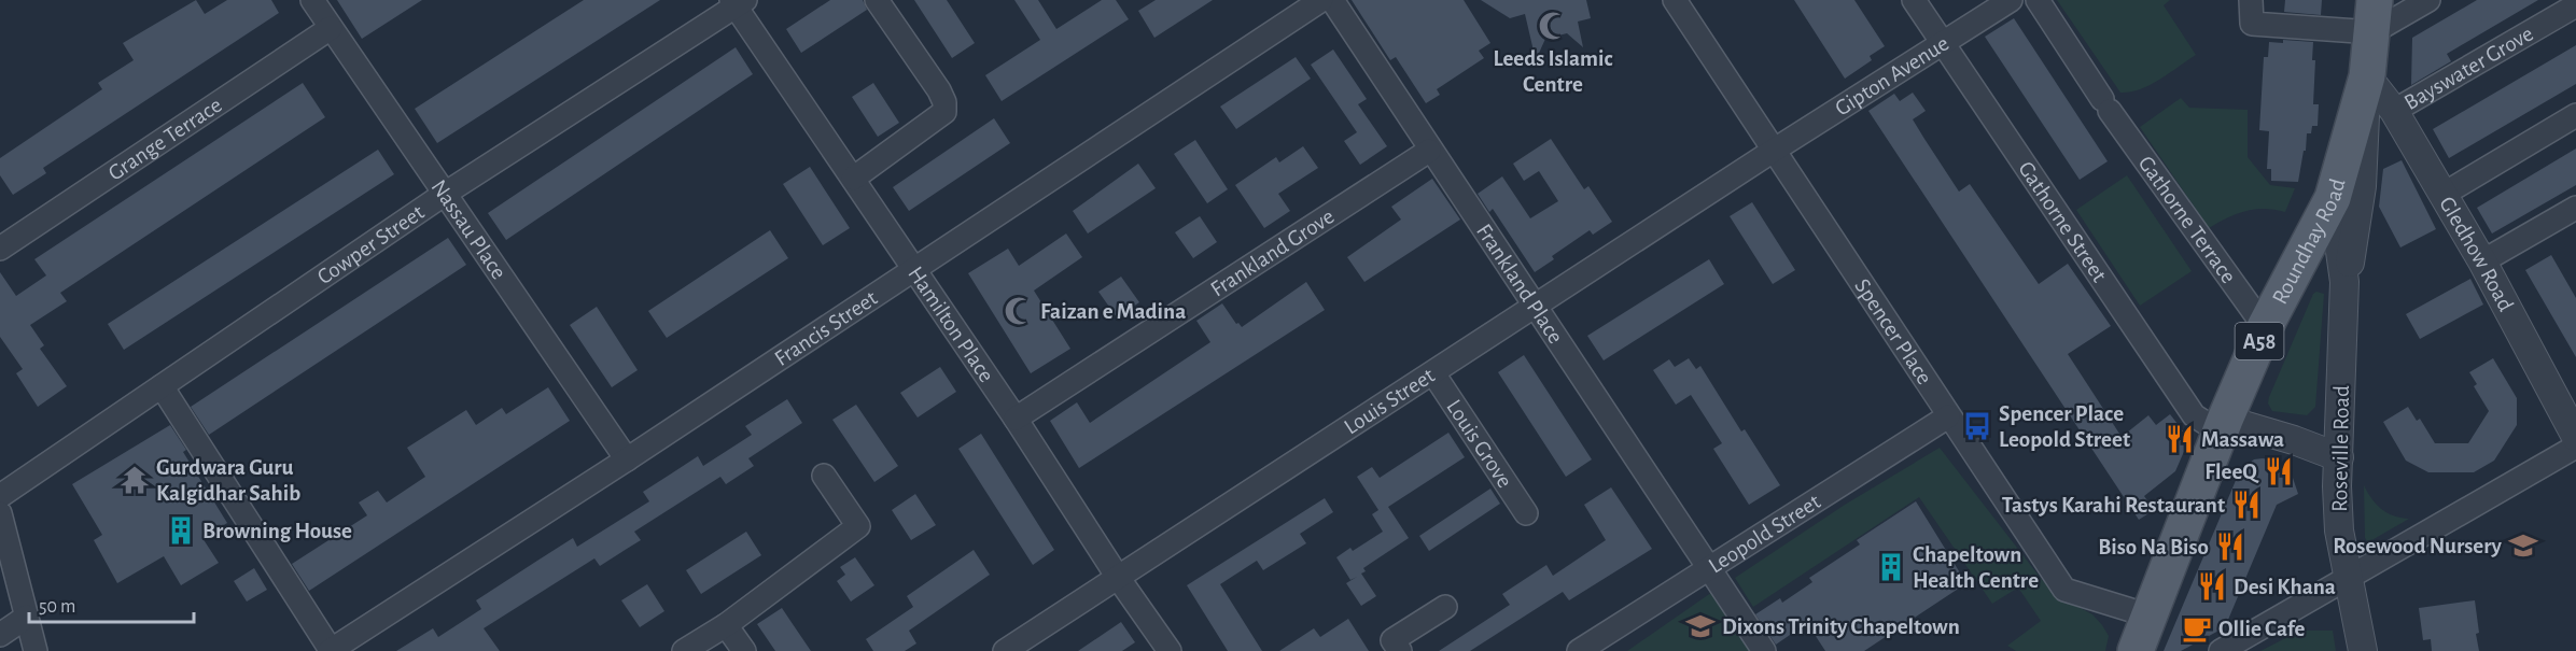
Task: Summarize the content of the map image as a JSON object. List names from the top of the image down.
{
  "streets": {
    "main road": ["Roundhay Road", "A58"],
    "street": [
      "Bayswater Grove",
      "Gipton Avenue",
      "Grange Terrace",
      "Gathorne Terrace",
      "Gathorne Street",
      "Nassau Place",
      "Cowper Street",
      "Frankland Grove",
      "Gledhow Road",
      "Frankland Place",
      "Hamilton Place",
      "Francis Street",
      "Spencer Place",
      "Louis Street",
      "Louis Grove",
      "Roseville Road",
      "Leopold Street"
    ]
  },
  "crossings": [
    ["Bayswater Grove", "Gledhow Road"],
    ["Gipton Avenue", "Gathorne Street"],
    ["Gipton Avenue", "Spencer Place"],
    ["Gipton Avenue", "Louis Street"],
    ["Grange Terrace", "Nassau Place"],
    ["Gathorne Terrace", "Roundhay Road"],
    ["Gathorne Street", "Roundhay Road"],
    ["Nassau Place", "Cowper Street"],
    ["Nassau Place", "Francis Street"],
    ["Roundhay Road", "Gledhow Road"],
    ["Roundhay Road", "Spencer Place"],
    ["Roundhay Road", "Roseville Road"],
    ["Cowper Street", "Hamilton Place"],
    ["Frankland Grove", "Frankland Place"],
    ["Frankland Grove", "Hamilton Place"],
    ["Gledhow Road", "Roseville Road"],
    ["Frankland Place", "Louis Street"],
    ["Frankland Place", "Leopold Street"],
    ["Hamilton Place", "Francis Street"],
    ["Hamilton Place", "Louis Street"],
    ["Spencer Place", "Louis Street"],
    ["Spencer Place", "Leopold Street"],
    ["Louis Street", "Louis Grove"]
  ],
  "places": {
    "mosque": ["Leeds Islamic Centre", "Faizan e Madina"],
    "bus stop": ["Spencer Place Leopold Street"],
    "restaurant": [
      "Massawa",
      "FleeQ",
      "Tastys Karahi Restaurant",
      "Biso Na Biso",
      "Desi Khana"
    ],
    "temple": ["Gurdwara Guru Kalgidhar Sahib"],
    "building": ["Browning House", "Chapeltown Health Centre"],
    "school or university": ["Rosewood Nursery", "Dixons Trinity Chapeltown"],
    "cafe": ["Ollie Cafe"]
  },
  "scale_bar": "50 m"
}
